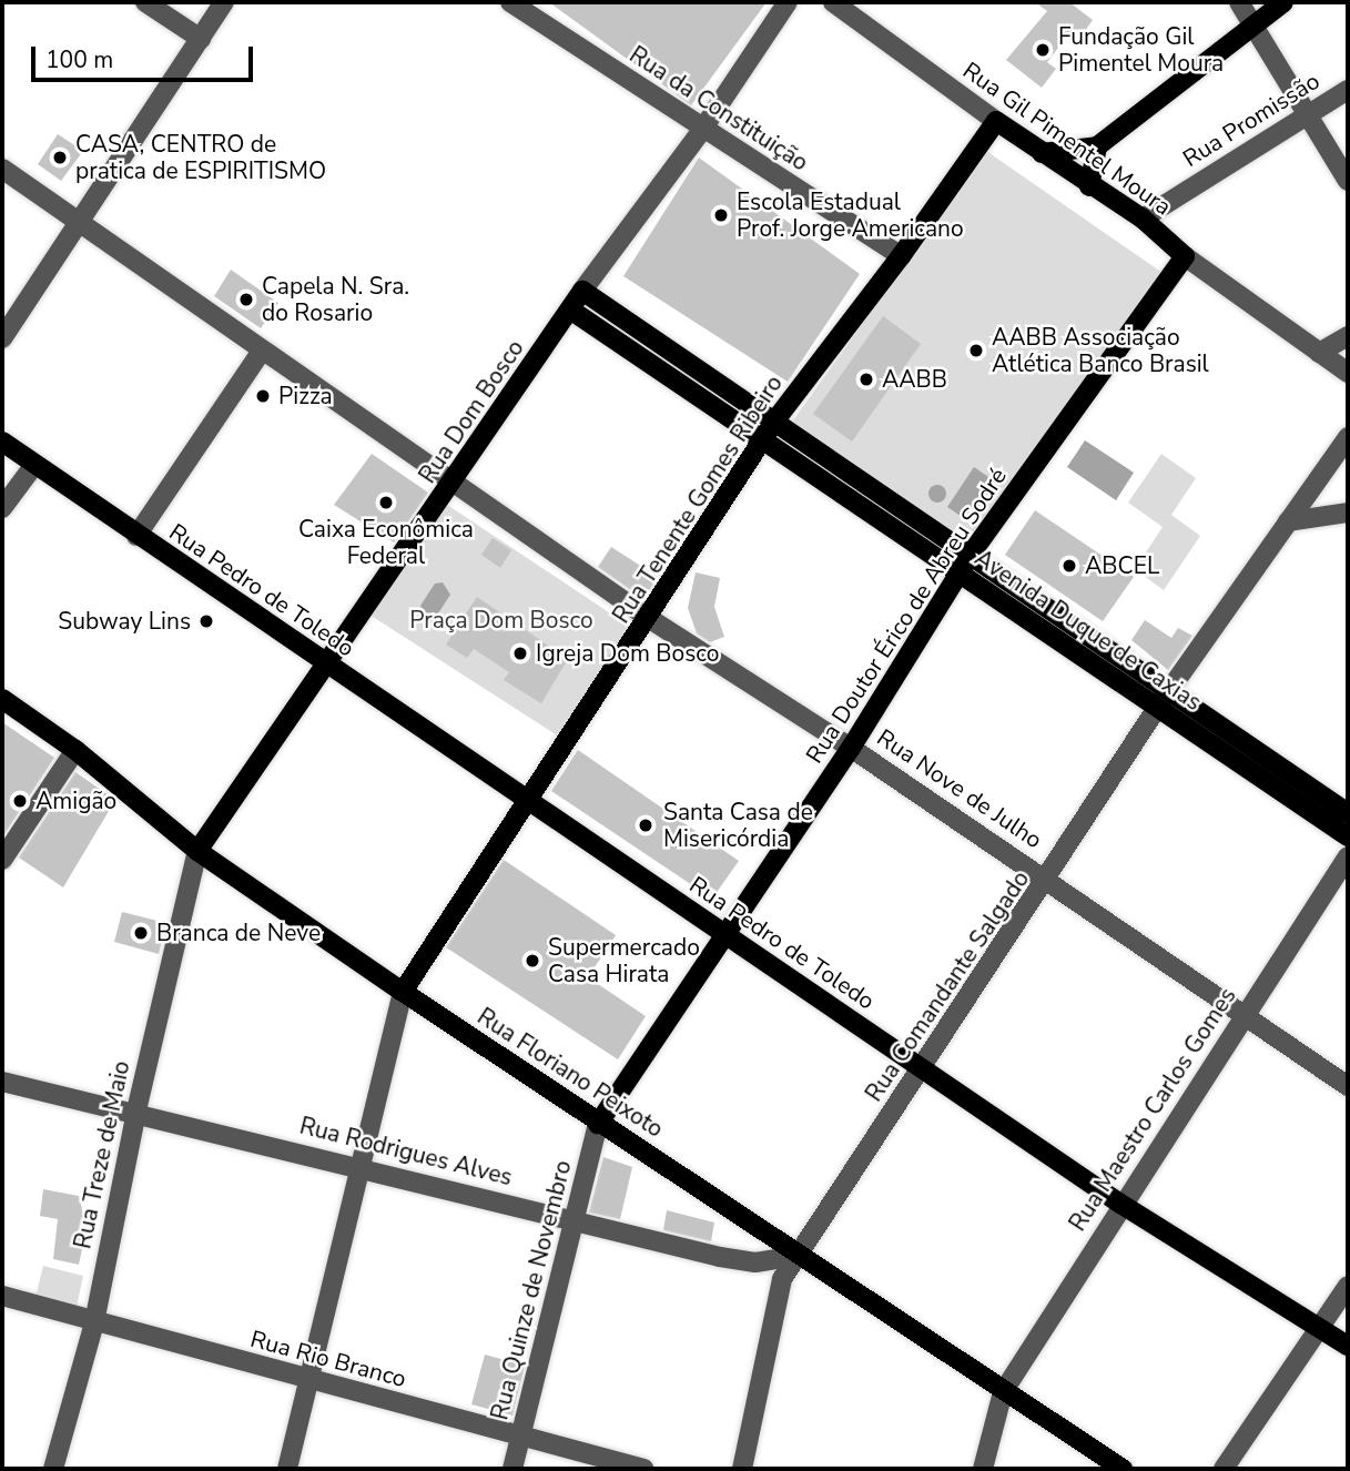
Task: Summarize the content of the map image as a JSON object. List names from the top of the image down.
{
  "streets": {
    "main road": [
      "Rua Gil Pimentel Moura",
      "Rua Dom Bosco",
      "Rua Tenente Gomes Ribeiro",
      "Rua Pedro de Toledo",
      "Rua Doutor Érico de Abreu Sodré",
      "Avenida Duque de Caxias",
      "Rua Floriano Peixoto"
    ],
    "street": [
      "Rua da Constituição",
      "Rua Promissão",
      "Rua Nove de Julho",
      "Rua Comandante Salgado",
      "Rua Maestro Carlos Gomes",
      "Rua Rodrigues Alves",
      "Rua Treze de Maio",
      "Rua Quinze de Novembro",
      "Rua Rio Branco"
    ]
  },
  "crossings": [
    ["Rua da Constituição", "Rua Dom Bosco"],
    ["Rua da Constituição", "Rua Tenente Gomes Ribeiro"],
    ["Rua Promissão", "Rua Gil Pimentel Moura"],
    ["Rua Gil Pimentel Moura", "Rua Tenente Gomes Ribeiro"],
    ["Rua Gil Pimentel Moura", "Rua Doutor Érico de Abreu Sodré"],
    ["Rua Dom Bosco", "Rua Pedro de Toledo"],
    ["Rua Dom Bosco", "Avenida Duque de Caxias"],
    ["Rua Dom Bosco", "Rua Nove de Julho"],
    ["Rua Dom Bosco", "Rua Floriano Peixoto"],
    ["Rua Dom Bosco", "Rua Treze de Maio"],
    ["Rua Tenente Gomes Ribeiro", "Rua Pedro de Toledo"],
    ["Rua Tenente Gomes Ribeiro", "Avenida Duque de Caxias"],
    ["Rua Tenente Gomes Ribeiro", "Rua Nove de Julho"],
    ["Rua Tenente Gomes Ribeiro", "Rua Floriano Peixoto"],
    ["Rua Pedro de Toledo", "Rua Doutor Érico de Abreu Sodré"],
    ["Rua Pedro de Toledo", "Rua Comandante Salgado"],
    ["Rua Pedro de Toledo", "Rua Maestro Carlos Gomes"],
    ["Rua Doutor Érico de Abreu Sodré", "Avenida Duque de Caxias"],
    ["Rua Doutor Érico de Abreu Sodré", "Rua Nove de Julho"],
    ["Rua Doutor Érico de Abreu Sodré", "Rua Floriano Peixoto"],
    ["Rua Doutor Érico de Abreu Sodré", "Rua Quinze de Novembro"],
    ["Avenida Duque de Caxias", "Rua Comandante Salgado"],
    ["Rua Nove de Julho", "Rua Comandante Salgado"],
    ["Rua Nove de Julho", "Rua Maestro Carlos Gomes"],
    ["Rua Comandante Salgado", "Rua Floriano Peixoto"],
    ["Rua Comandante Salgado", "Rua Rodrigues Alves"],
    ["Rua Floriano Peixoto", "Rua Maestro Carlos Gomes"],
    ["Rua Floriano Peixoto", "Rua Rodrigues Alves"],
    ["Rua Floriano Peixoto", "Rua Treze de Maio"],
    ["Rua Floriano Peixoto", "Rua Quinze de Novembro"],
    ["Rua Rodrigues Alves", "Rua Treze de Maio"],
    ["Rua Rodrigues Alves", "Rua Quinze de Novembro"],
    ["Rua Treze de Maio", "Rua Rio Branco"],
    ["Rua Quinze de Novembro", "Rua Rio Branco"]
  ],
  "parks": ["Praça Dom Bosco"],
  "places": [
    "Fundação Gil Pimentel Moura",
    "CASA, CENTRO de pratica de ESPIRITISMO",
    "Escola Estadual Prof. Jorge Americano",
    "Capela N. Sra. do Rosario",
    "AABB Associação Atlética Banco Brasil",
    "AABB",
    "Pizza",
    "Caixa Econômica Federal",
    "ABCEL",
    "Subway Lins",
    "Igreja Dom Bosco",
    "Amigão",
    "Santa Casa de Misericórdia",
    "Branca de Neve",
    "Supermercado Casa Hirata"
  ],
  "scale_bar": "100 m"
}
